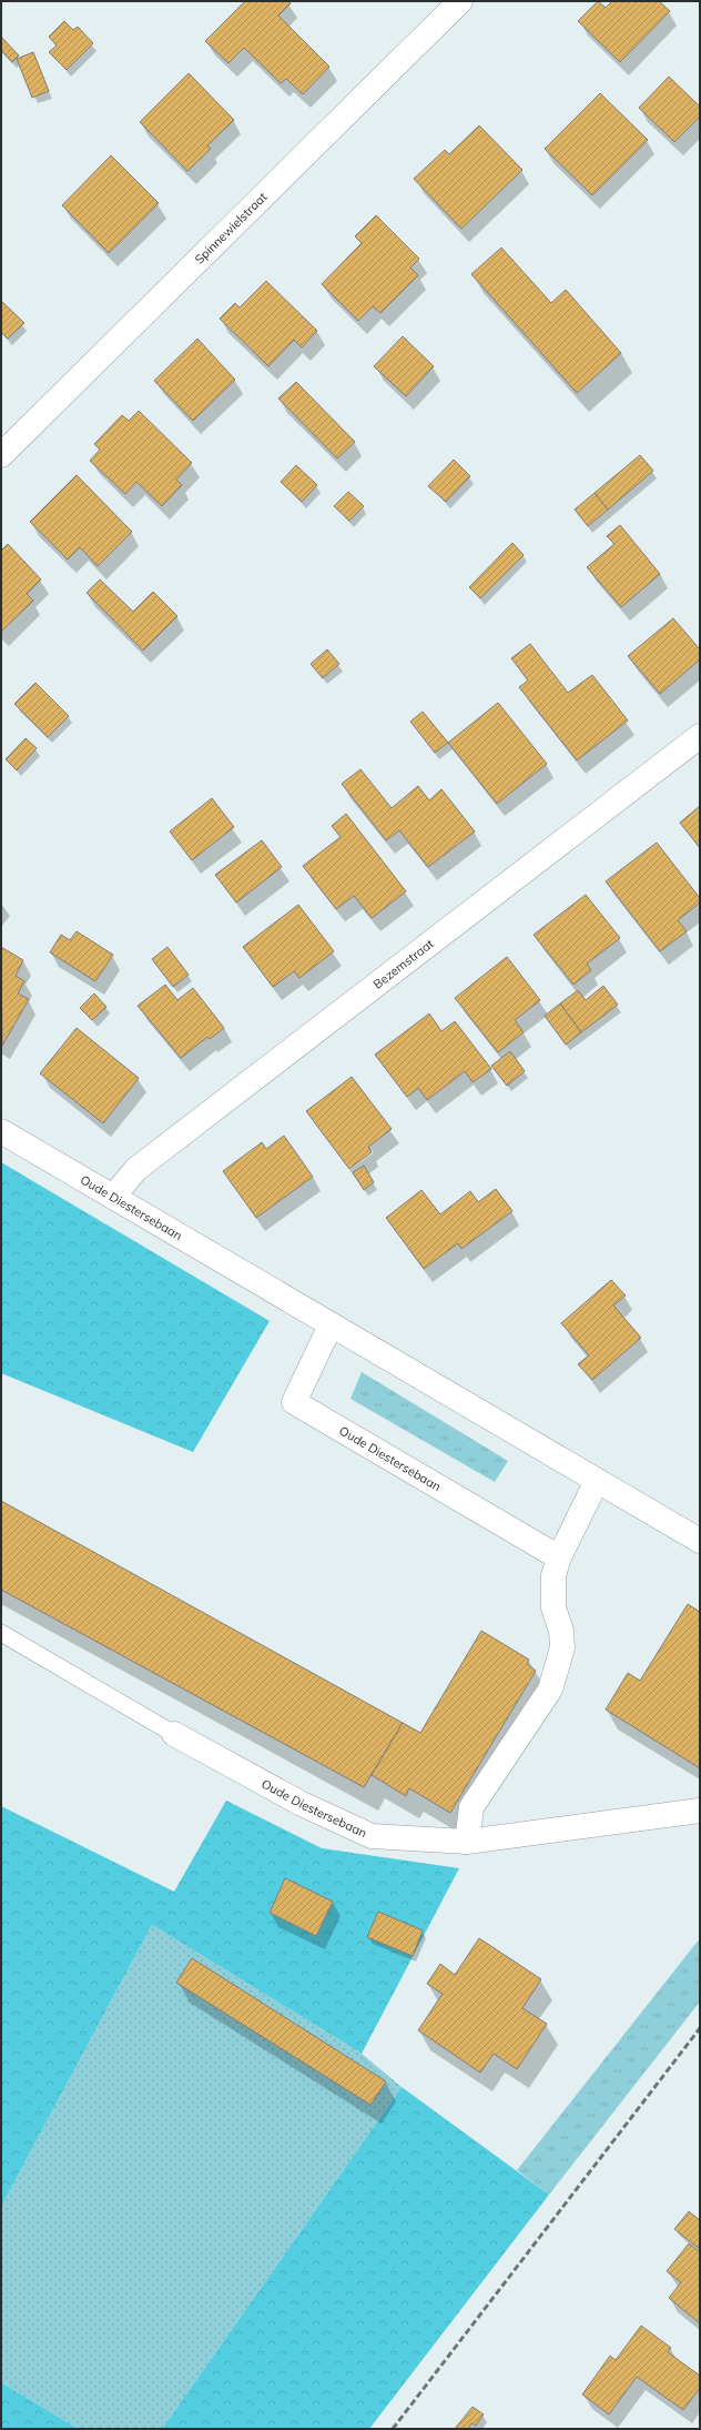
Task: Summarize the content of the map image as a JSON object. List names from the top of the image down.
{
  "streets": {
    "street": ["Spinnewielstraat", "Bezemstraat", "Oude Diestersebaan"]
  },
  "crossings": [
    ["Bezemstraat", "Oude Diestersebaan"]
  ]
}
